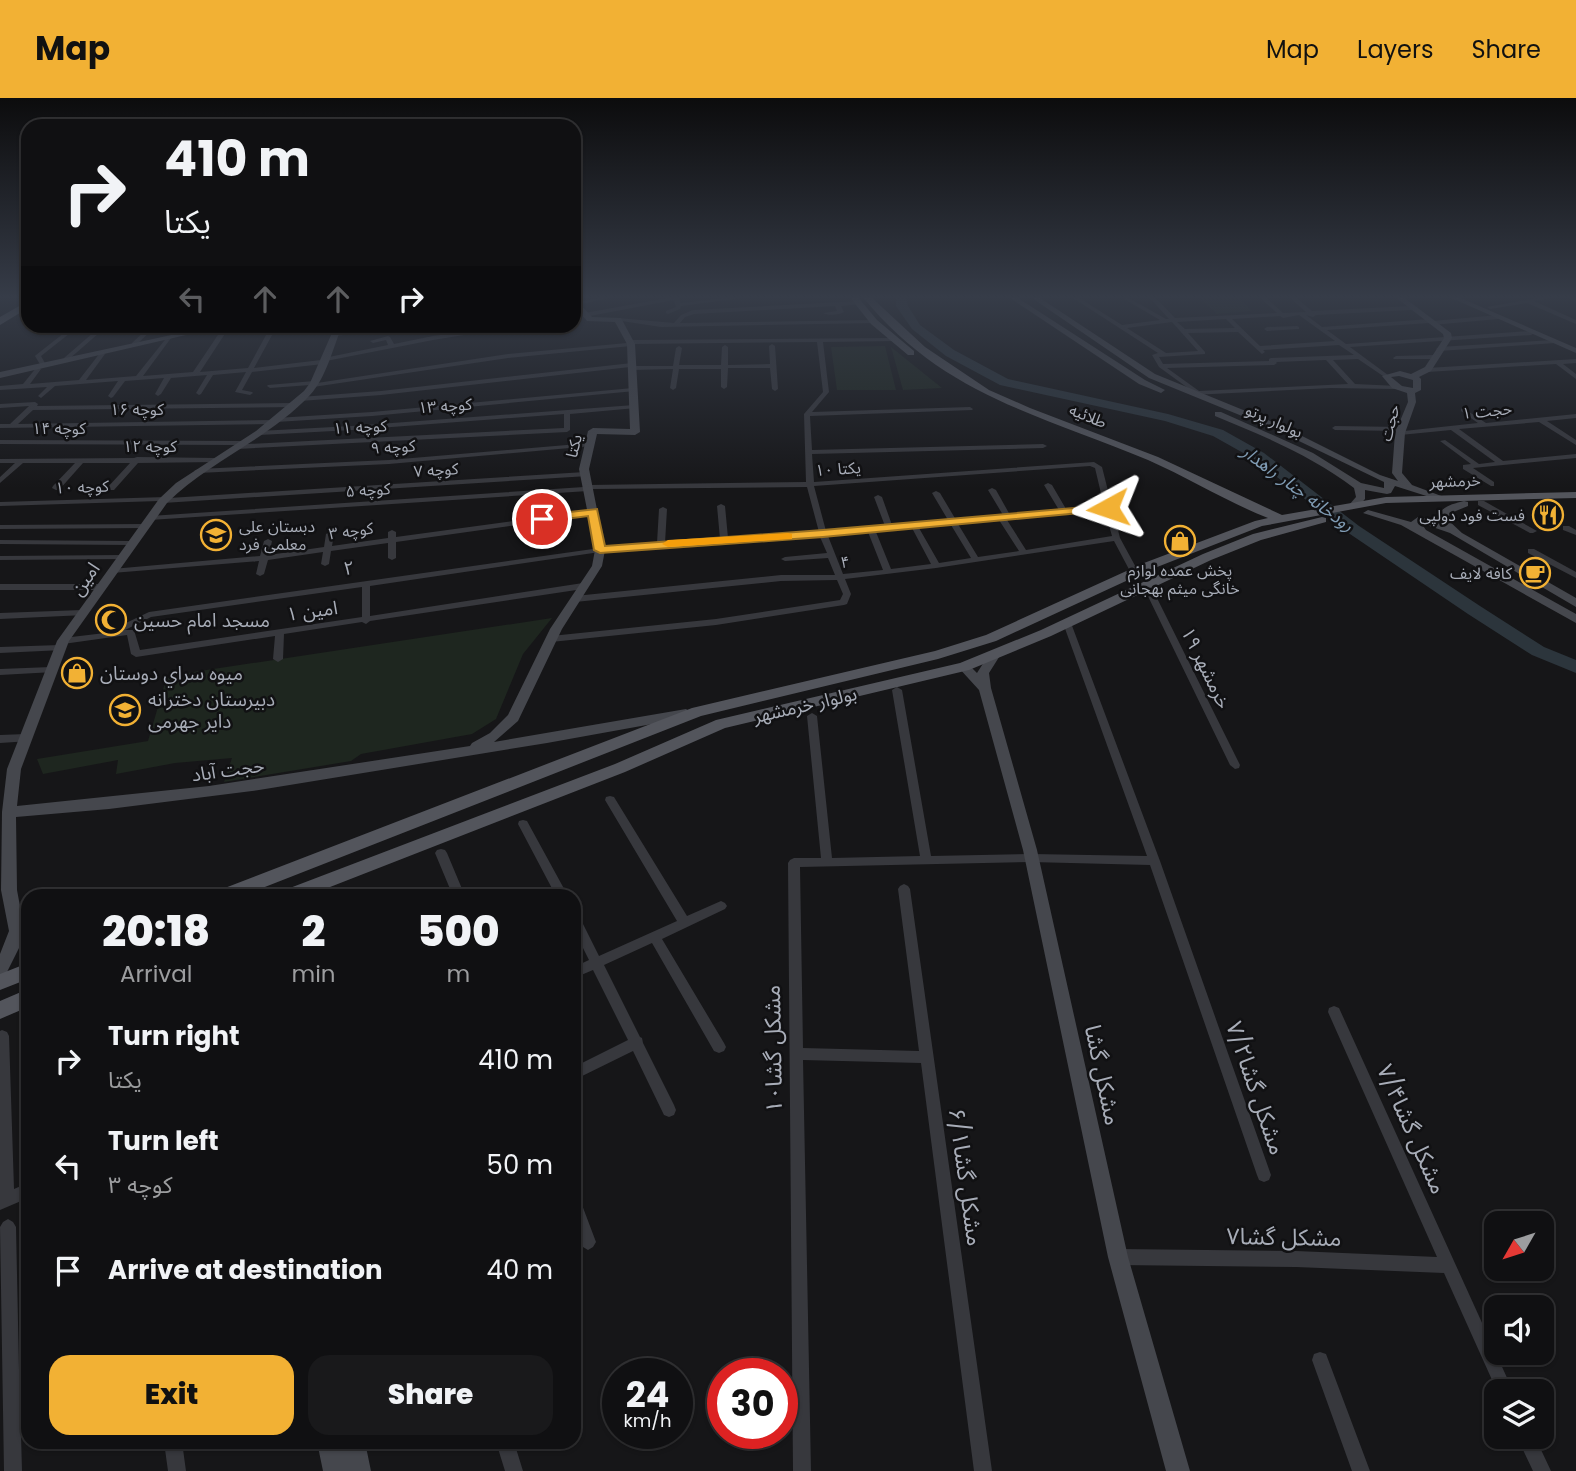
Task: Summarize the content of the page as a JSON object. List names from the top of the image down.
{
  "streets": {
    "main road": ["طلائیه", "خرمشهر", "بولوار خرمشهر"],
    "street": [
      "کوچه ۱۳",
      "کوچه ۱۶",
      "حجت ۱",
      "بولوار پرتو",
      "حجت",
      "کوچه ۱۱",
      "کوچه ۱۴",
      "کوچه ۱۲",
      "یکتا",
      "کوچه ۹",
      "۱۰ یکتا",
      "کوچه ۷",
      "کوچه ۱۰",
      "کوچه ۵",
      "کوچه ۳",
      "۴",
      "۲",
      "امین",
      "امین ۱",
      "۱۹ خرمشهر",
      "حجت آباد",
      "مشکل گشا۱۰",
      "مشکل گشا",
      "مشکل گشا۷/۲",
      "مشکل گشا۷/۴",
      "مشکل گشا۶/۱",
      "مشکل گشا۷"
    ]
  },
  "crossings": [
    ["کوچه ۱۳", "کوچه ۱۱"],
    ["کوچه ۱۳", "یکتا"],
    ["کوچه ۱۳", "امین"],
    ["کوچه ۱۶", "یکتا"],
    ["کوچه ۱۶", "امین"],
    ["حجت ۱", "حجت"],
    ["بولوار پرتو", "خرمشهر"],
    ["کوچه ۱۱", "کوچه ۱۴"],
    ["کوچه ۱۱", "امین"],
    ["کوچه ۱۴", "امین"],
    ["کوچه ۱۲", "امین"],
    ["یکتا", "کوچه ۹"],
    ["یکتا", "۱۰ یکتا"],
    ["یکتا", "کوچه ۷"],
    ["یکتا", "کوچه ۵"],
    ["یکتا", "کوچه ۳"],
    ["یکتا", "۲"],
    ["کوچه ۹", "امین"],
    ["۱۰ یکتا", "کوچه ۵"],
    ["۱۰ یکتا", "۲"],
    ["کوچه ۷", "کوچه ۱۰"],
    ["کوچه ۷", "امین"],
    ["خرمشهر", "بولوار خرمشهر"],
    ["کوچه ۱۰", "امین"],
    ["کوچه ۵", "امین"],
    ["کوچه ۳", "امین"],
    ["۲", "امین ۱"],
    ["امین", "امین ۱"],
    ["امین", "حجت آباد"],
    ["۱۹ خرمشهر", "بولوار خرمشهر"],
    ["بولوار خرمشهر", "مشکل گشا۷/۲"],
    ["مشکل گشا۱۰", "مشکل گشا"],
    ["مشکل گشا۱۰", "مشکل گشا۷/۲"],
    ["مشکل گشا", "مشکل گشا۷"],
    ["مشکل گشا۷/۴", "مشکل گشا۷"]
  ],
  "water": ["رودخانه چنار راهدار"],
  "places": {
    "restaurant": ["فست فود دولپی"],
    "school or university": ["دبستان علی معلمی فرد", "دبیرستان دخترانه دایر جهرمی"],
    "shop": ["پخش عمده لوازم خانگی میثم بهجانی", "ميوه سراي دوستان"],
    "cafe": ["کافه لایف"],
    "mosque": ["مسجد امام حسین"]
  },
  "north": "bottom left",
  "page": {
    "header": "Map",
    "nav": ["Map", "Layers", "Share"],
    "turn": ["410 m", "یکتا"],
    "eta": [
      "20:18",
      "Arrival",
      "2",
      "min",
      "500",
      "m"
    ],
    "list": [
      {
        "name": "Turn right",
        "note": "یکتا",
        "value": "410 m"
      },
      {
        "name": "Turn left",
        "note": "کوچه ۳",
        "value": "50 m"
      },
      {
        "name": "Arrive at destination",
        "value": "40 m"
      }
    ],
    "buttons": ["Exit", "Share"],
    "speed": "24 km/h",
    "limit": "30"
  }
}
